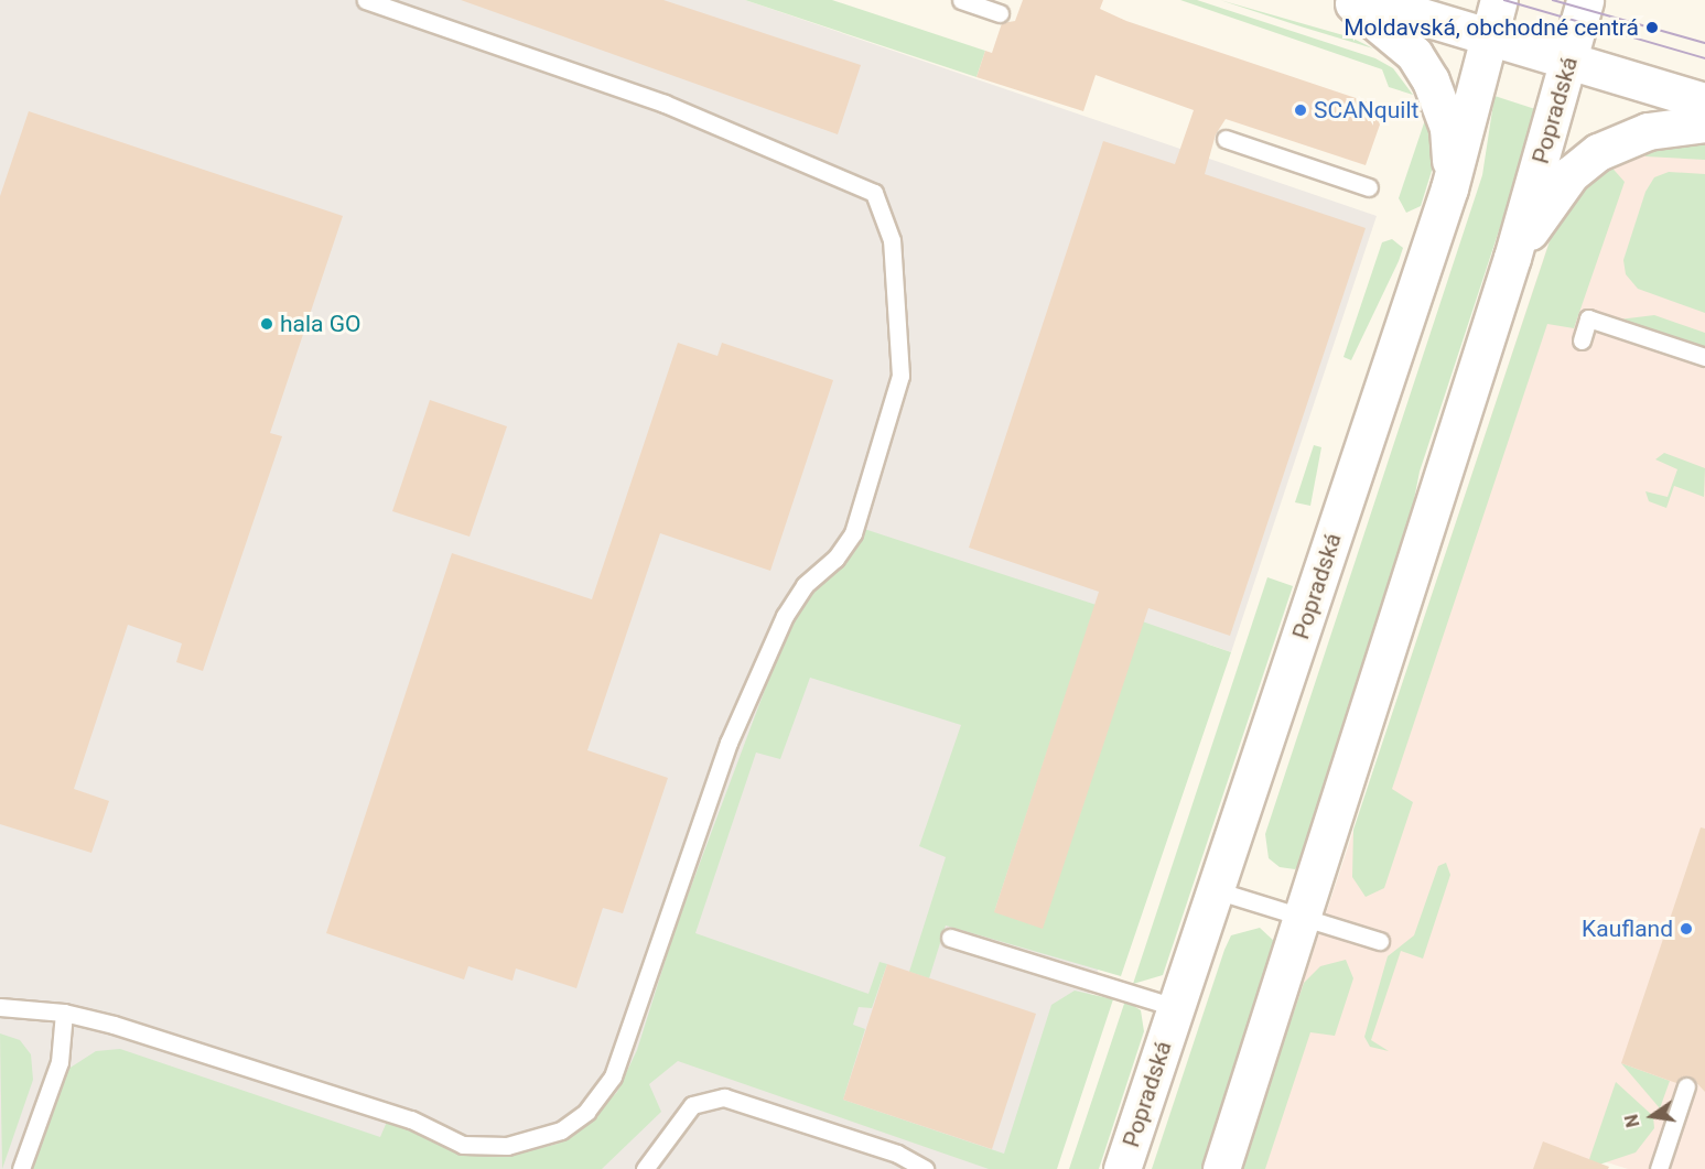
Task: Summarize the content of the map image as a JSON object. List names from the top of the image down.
{
  "streets": {
    "street": ["Popradská"]
  },
  "places": [
    "Moldavská, obchodné centrá",
    "SCANquilt",
    "hala GO",
    "Kaufland"
  ],
  "north": "left"
}
